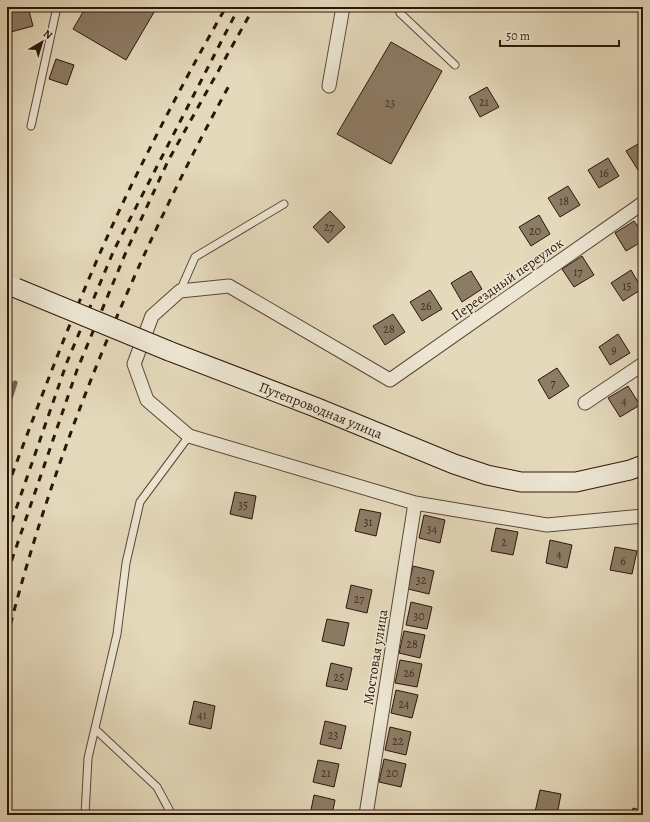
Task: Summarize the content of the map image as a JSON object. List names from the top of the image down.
{
  "streets": {
    "main road": ["Путепроводная улица"],
    "street": ["Переездный переулок", "Мостовая улица"]
  },
  "house_numbers": [
    "21",
    "23",
    "16",
    "18",
    "27",
    "20",
    "17",
    "15",
    "26",
    "28",
    "9",
    "7",
    "4",
    "35",
    "31",
    "34",
    "2",
    "4",
    "6",
    "32",
    "27",
    "30",
    "28",
    "26",
    "25",
    "24",
    "41",
    "23",
    "22",
    "21",
    "20"
  ],
  "scale_bar": "50 m",
  "north": "top right"
}
